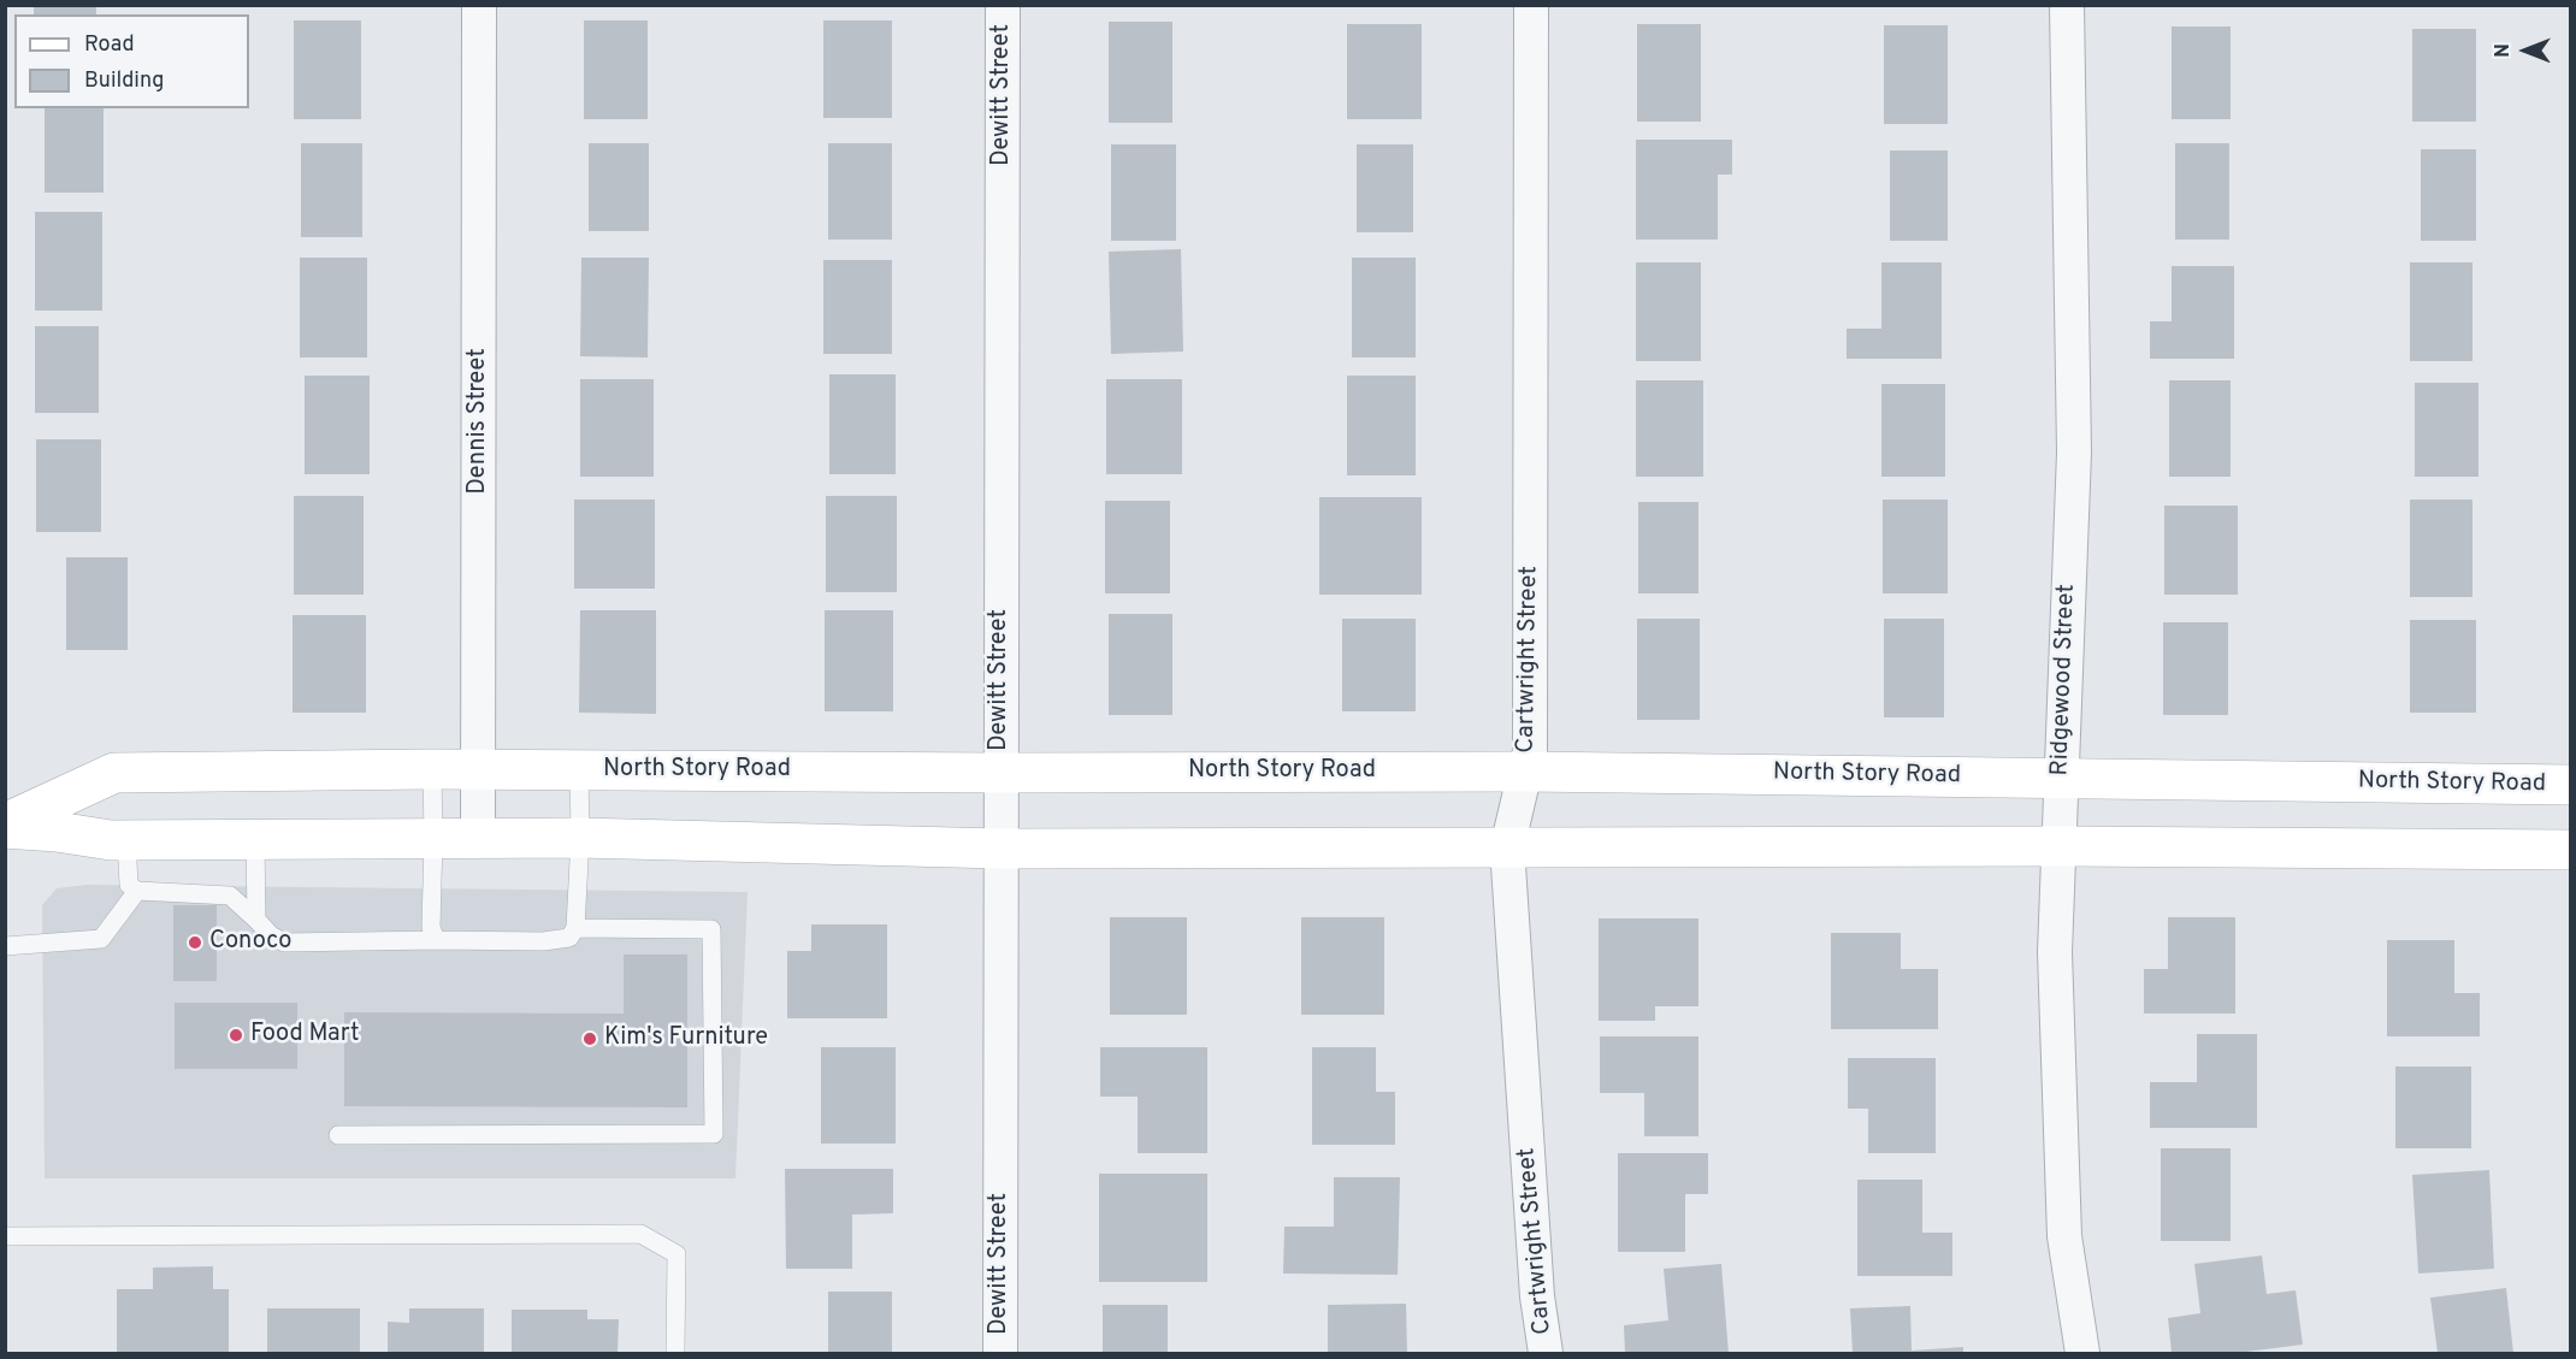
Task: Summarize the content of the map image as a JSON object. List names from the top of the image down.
{
  "streets": {
    "main road": ["North Story Road"],
    "street": [
      "Dewitt Street",
      "Dennis Street",
      "Cartwright Street",
      "Ridgewood Street"
    ]
  },
  "crossings": [
    ["Dewitt Street", "North Story Road"],
    ["Dennis Street", "North Story Road"],
    ["Cartwright Street", "North Story Road"],
    ["Ridgewood Street", "North Story Road"]
  ],
  "places": ["Conoco", "Food Mart", "Kim's Furniture"],
  "legend": ["Road", "Building"],
  "north": "left"
}
